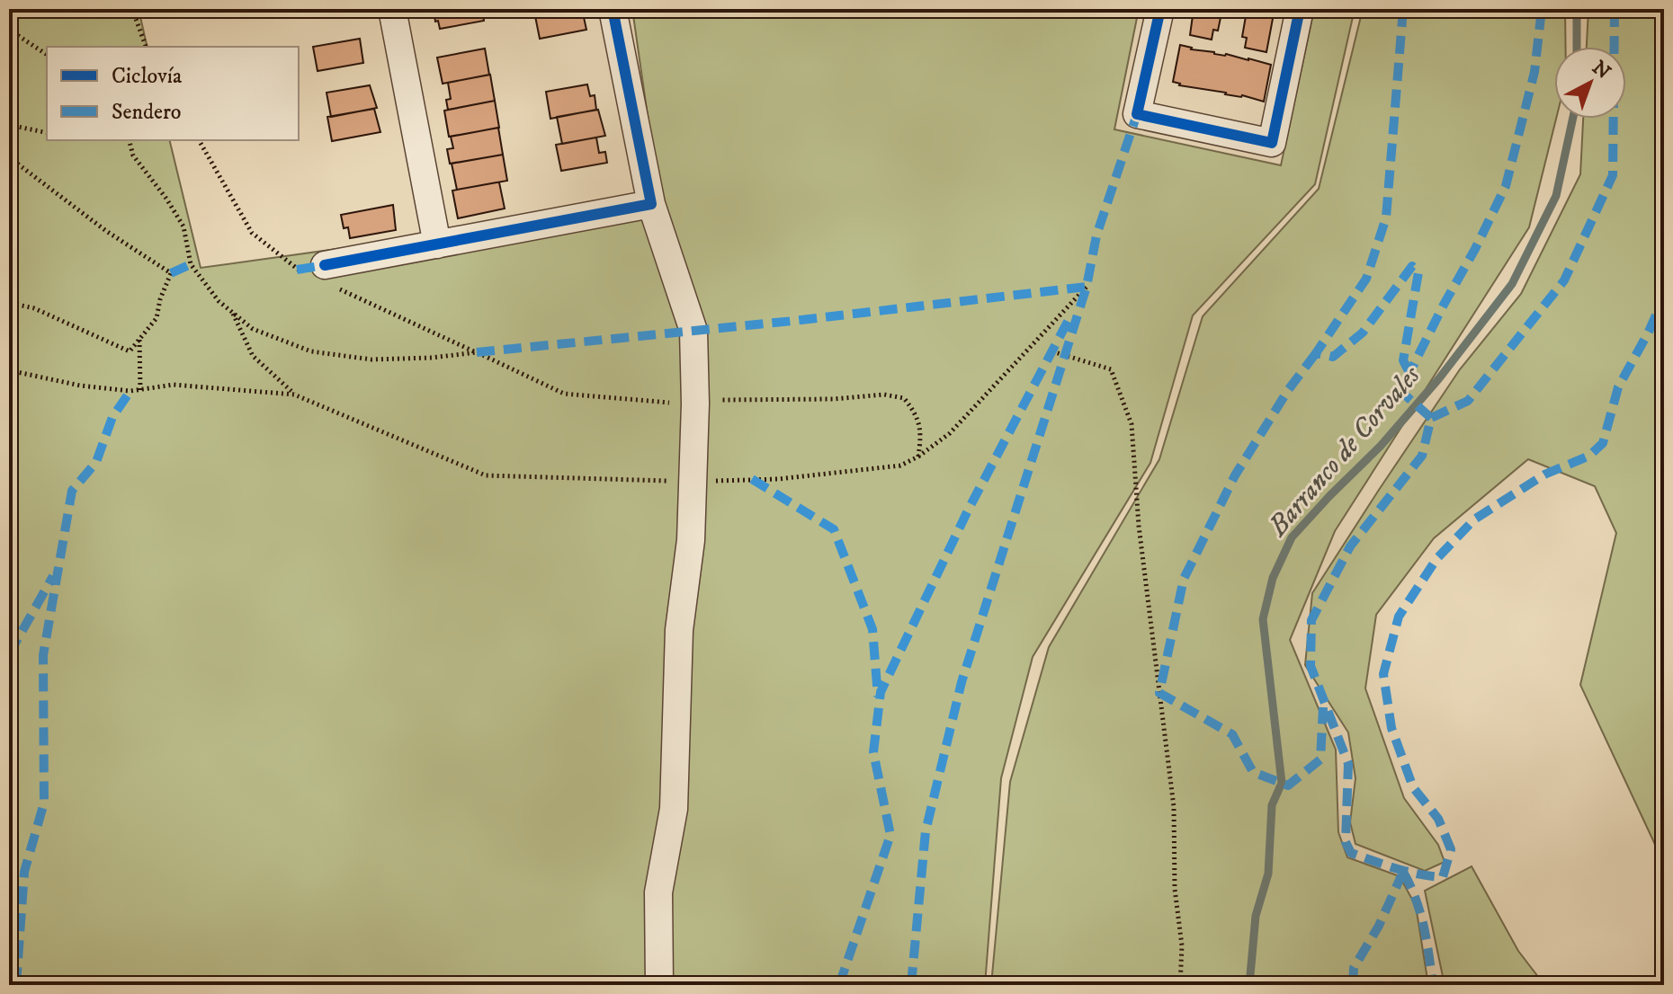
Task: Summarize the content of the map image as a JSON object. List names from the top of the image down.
{
  "water": ["Barranco de Corvales"],
  "legend": ["Ciclovía", "Sendero"],
  "north": "top right"
}
